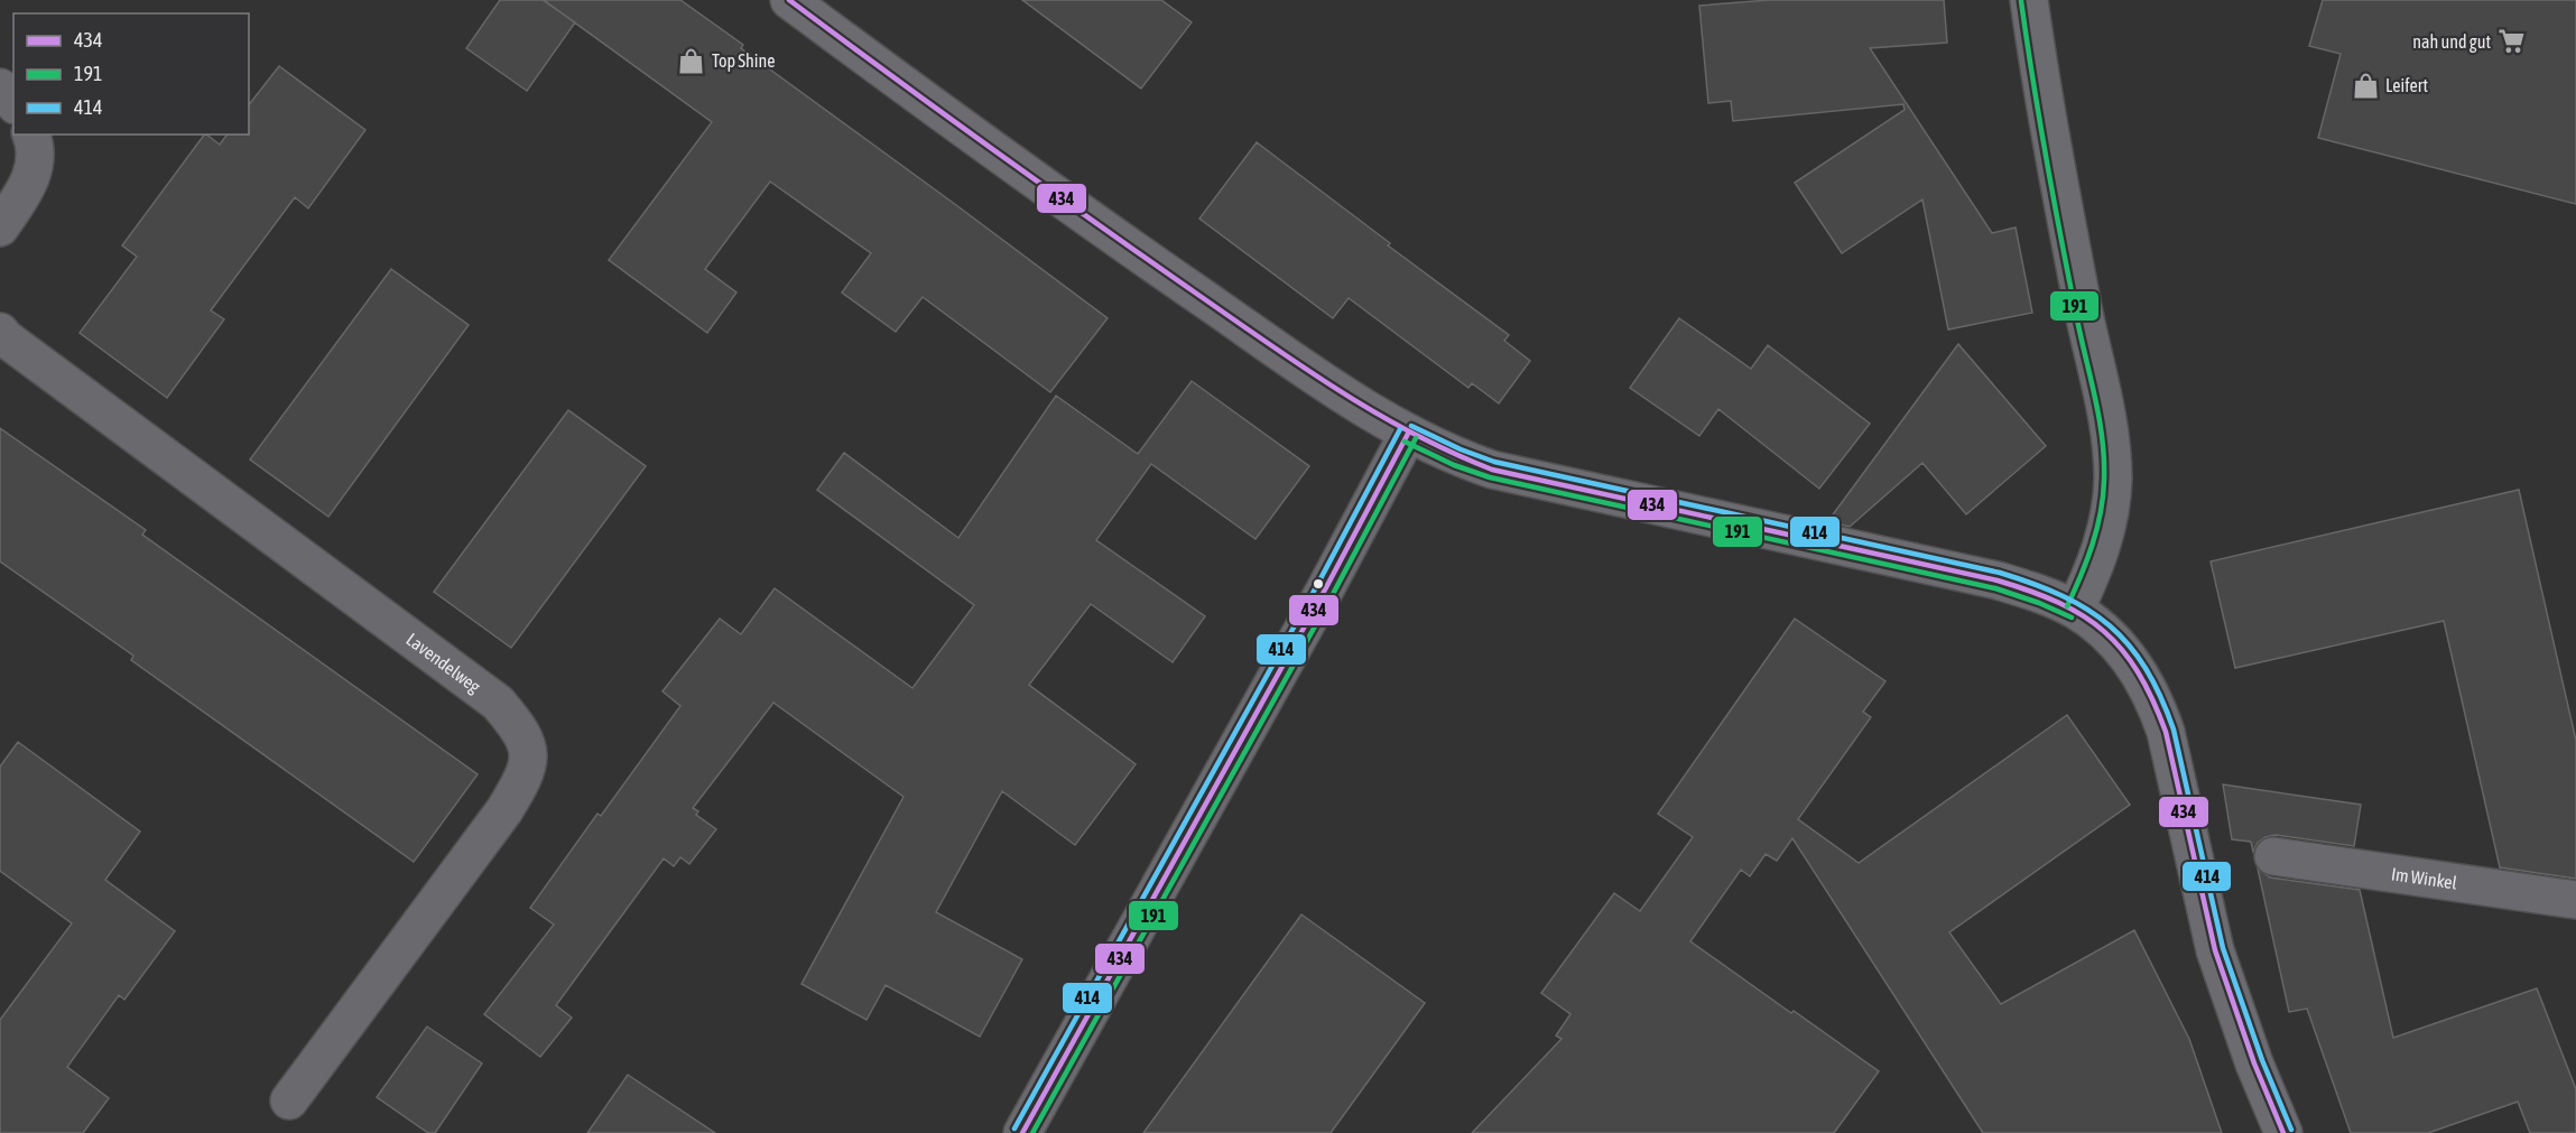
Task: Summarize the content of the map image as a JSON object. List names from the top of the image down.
{
  "streets": {
    "street": ["Lavendelweg", "Im Winkel"]
  },
  "places": {
    "supermarket": ["nah und gut"],
    "shop": ["Top Shine", "Leifert"]
  },
  "lines": ["transit line 434", "transit line 191", "transit line 414"],
  "legend": ["434", "191", "414"]
}
